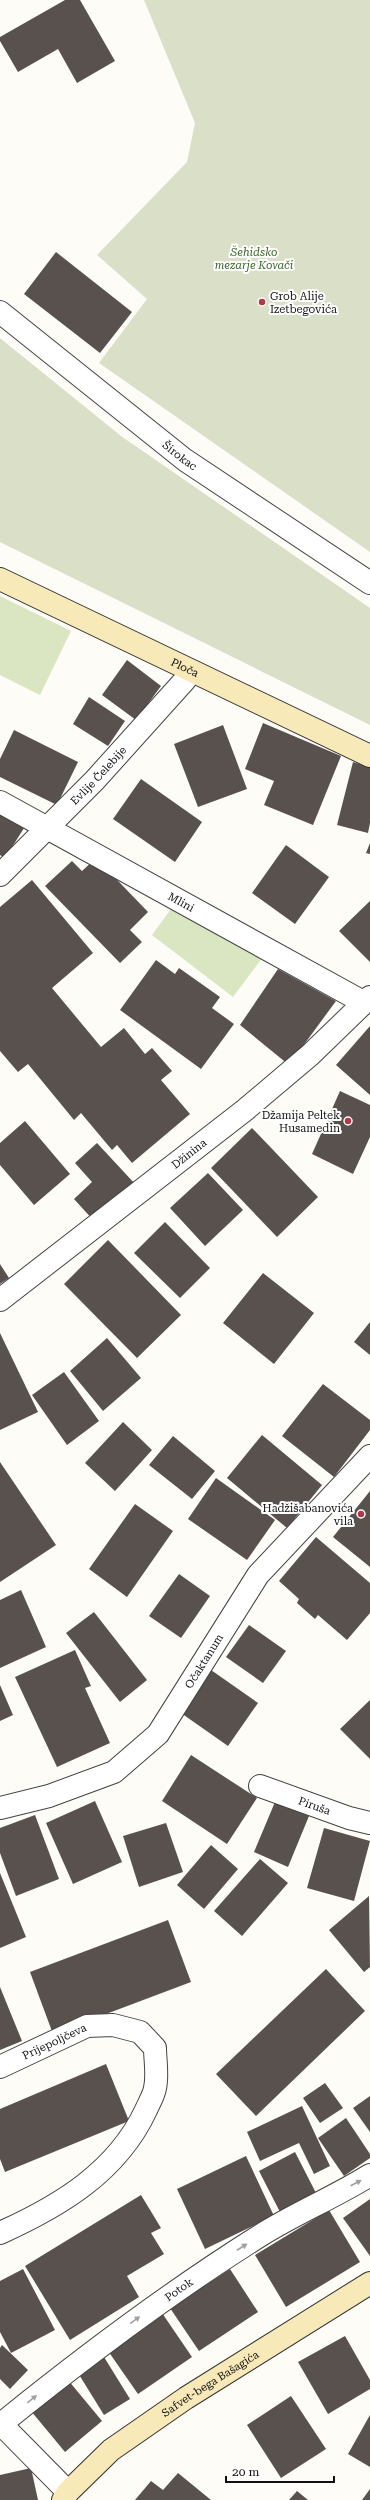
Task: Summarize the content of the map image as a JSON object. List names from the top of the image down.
{
  "streets": {
    "street": [
      "Širokac",
      "Ploča",
      "Evlije Čelebije",
      "Mlini",
      "Džinina",
      "Očaktanum",
      "Piruša",
      "Prijepoljčeva",
      "Potok",
      "Safvet-bega Bašagića"
    ]
  },
  "crossings": [
    ["Ploča", "Evlije Čelebije"],
    ["Evlije Čelebije", "Mlini"],
    ["Mlini", "Džinina"]
  ],
  "one_way": ["Potok"],
  "parks": ["Šehidsko mezarje Kovači"],
  "places": ["Grob Alije Izetbegovića", "Džamija Peltek Husamedin", "Hadžišabanovića vila"],
  "scale_bar": "20 m"
}
